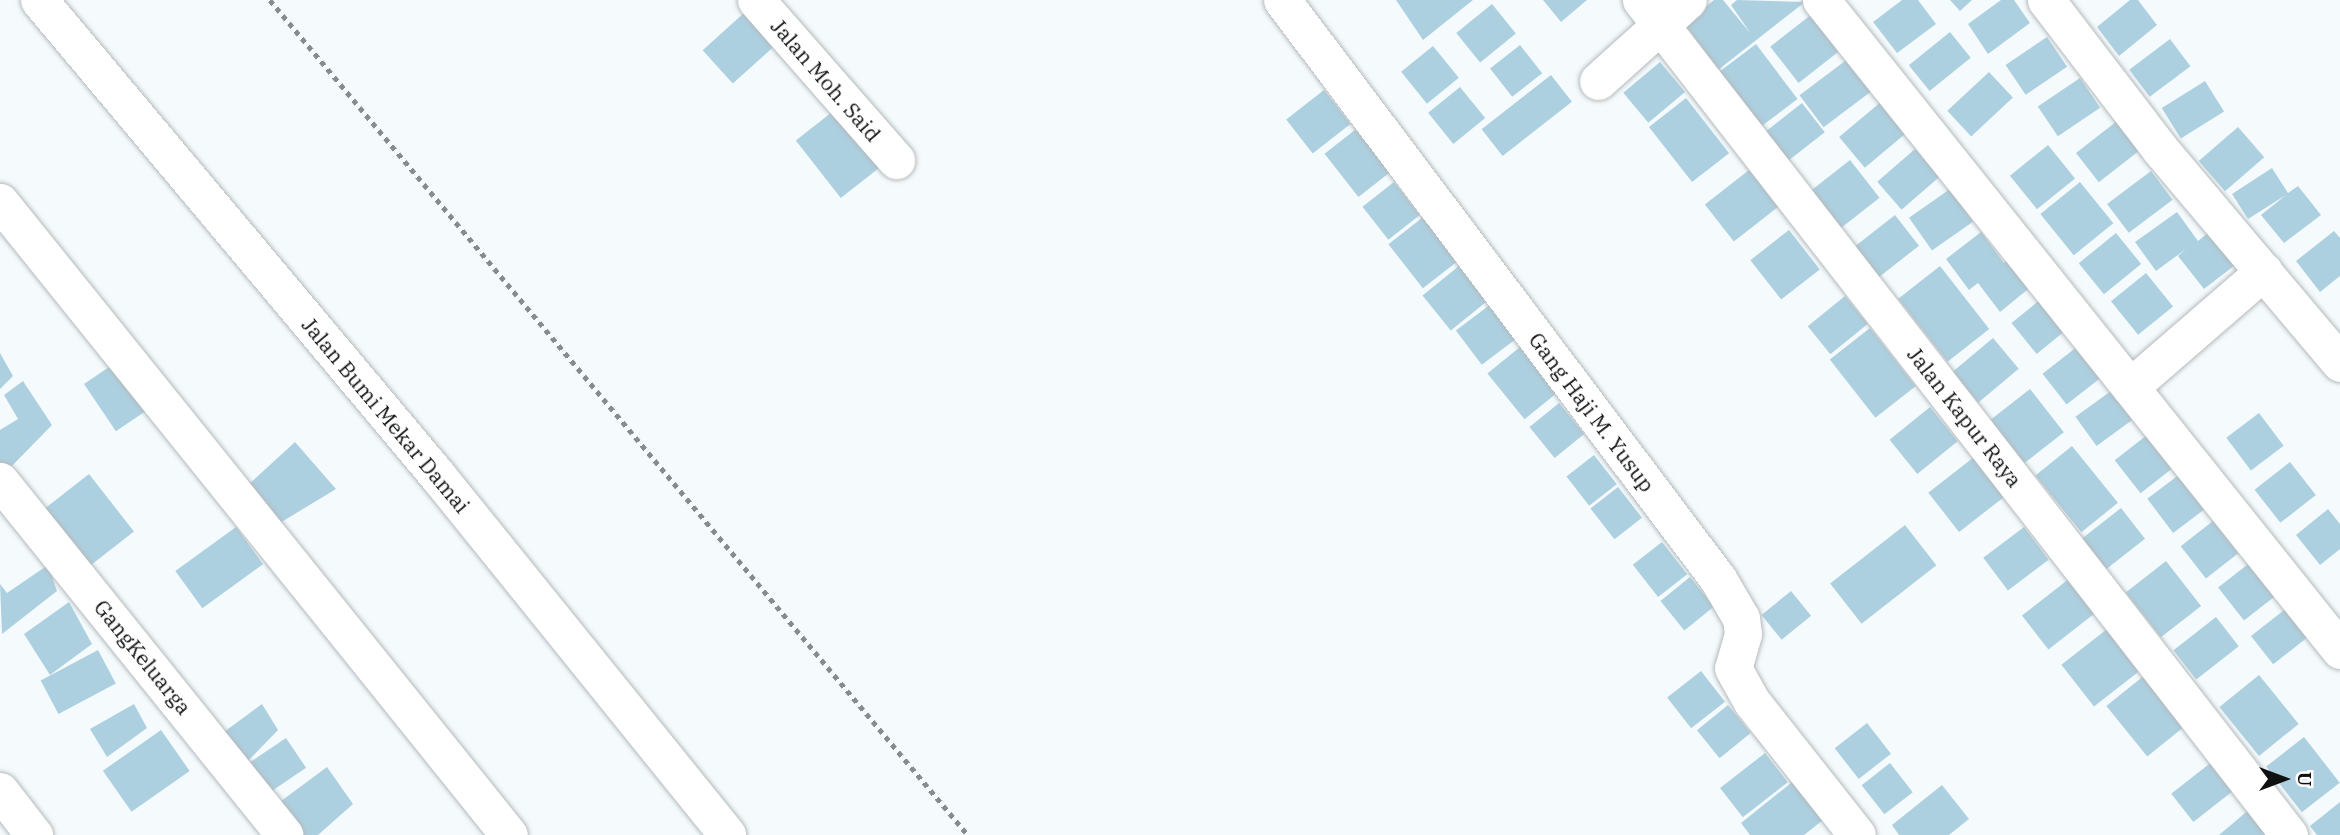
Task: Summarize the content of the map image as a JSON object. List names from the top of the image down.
{
  "streets": {
    "street": [
      "Jalan Moh. Said",
      "Gang Haji M. Yusup",
      "Jalan Bumi Mekar Damai",
      "Jalan Kapur Raya",
      "GangKeluarga"
    ]
  },
  "north": "right"
}
